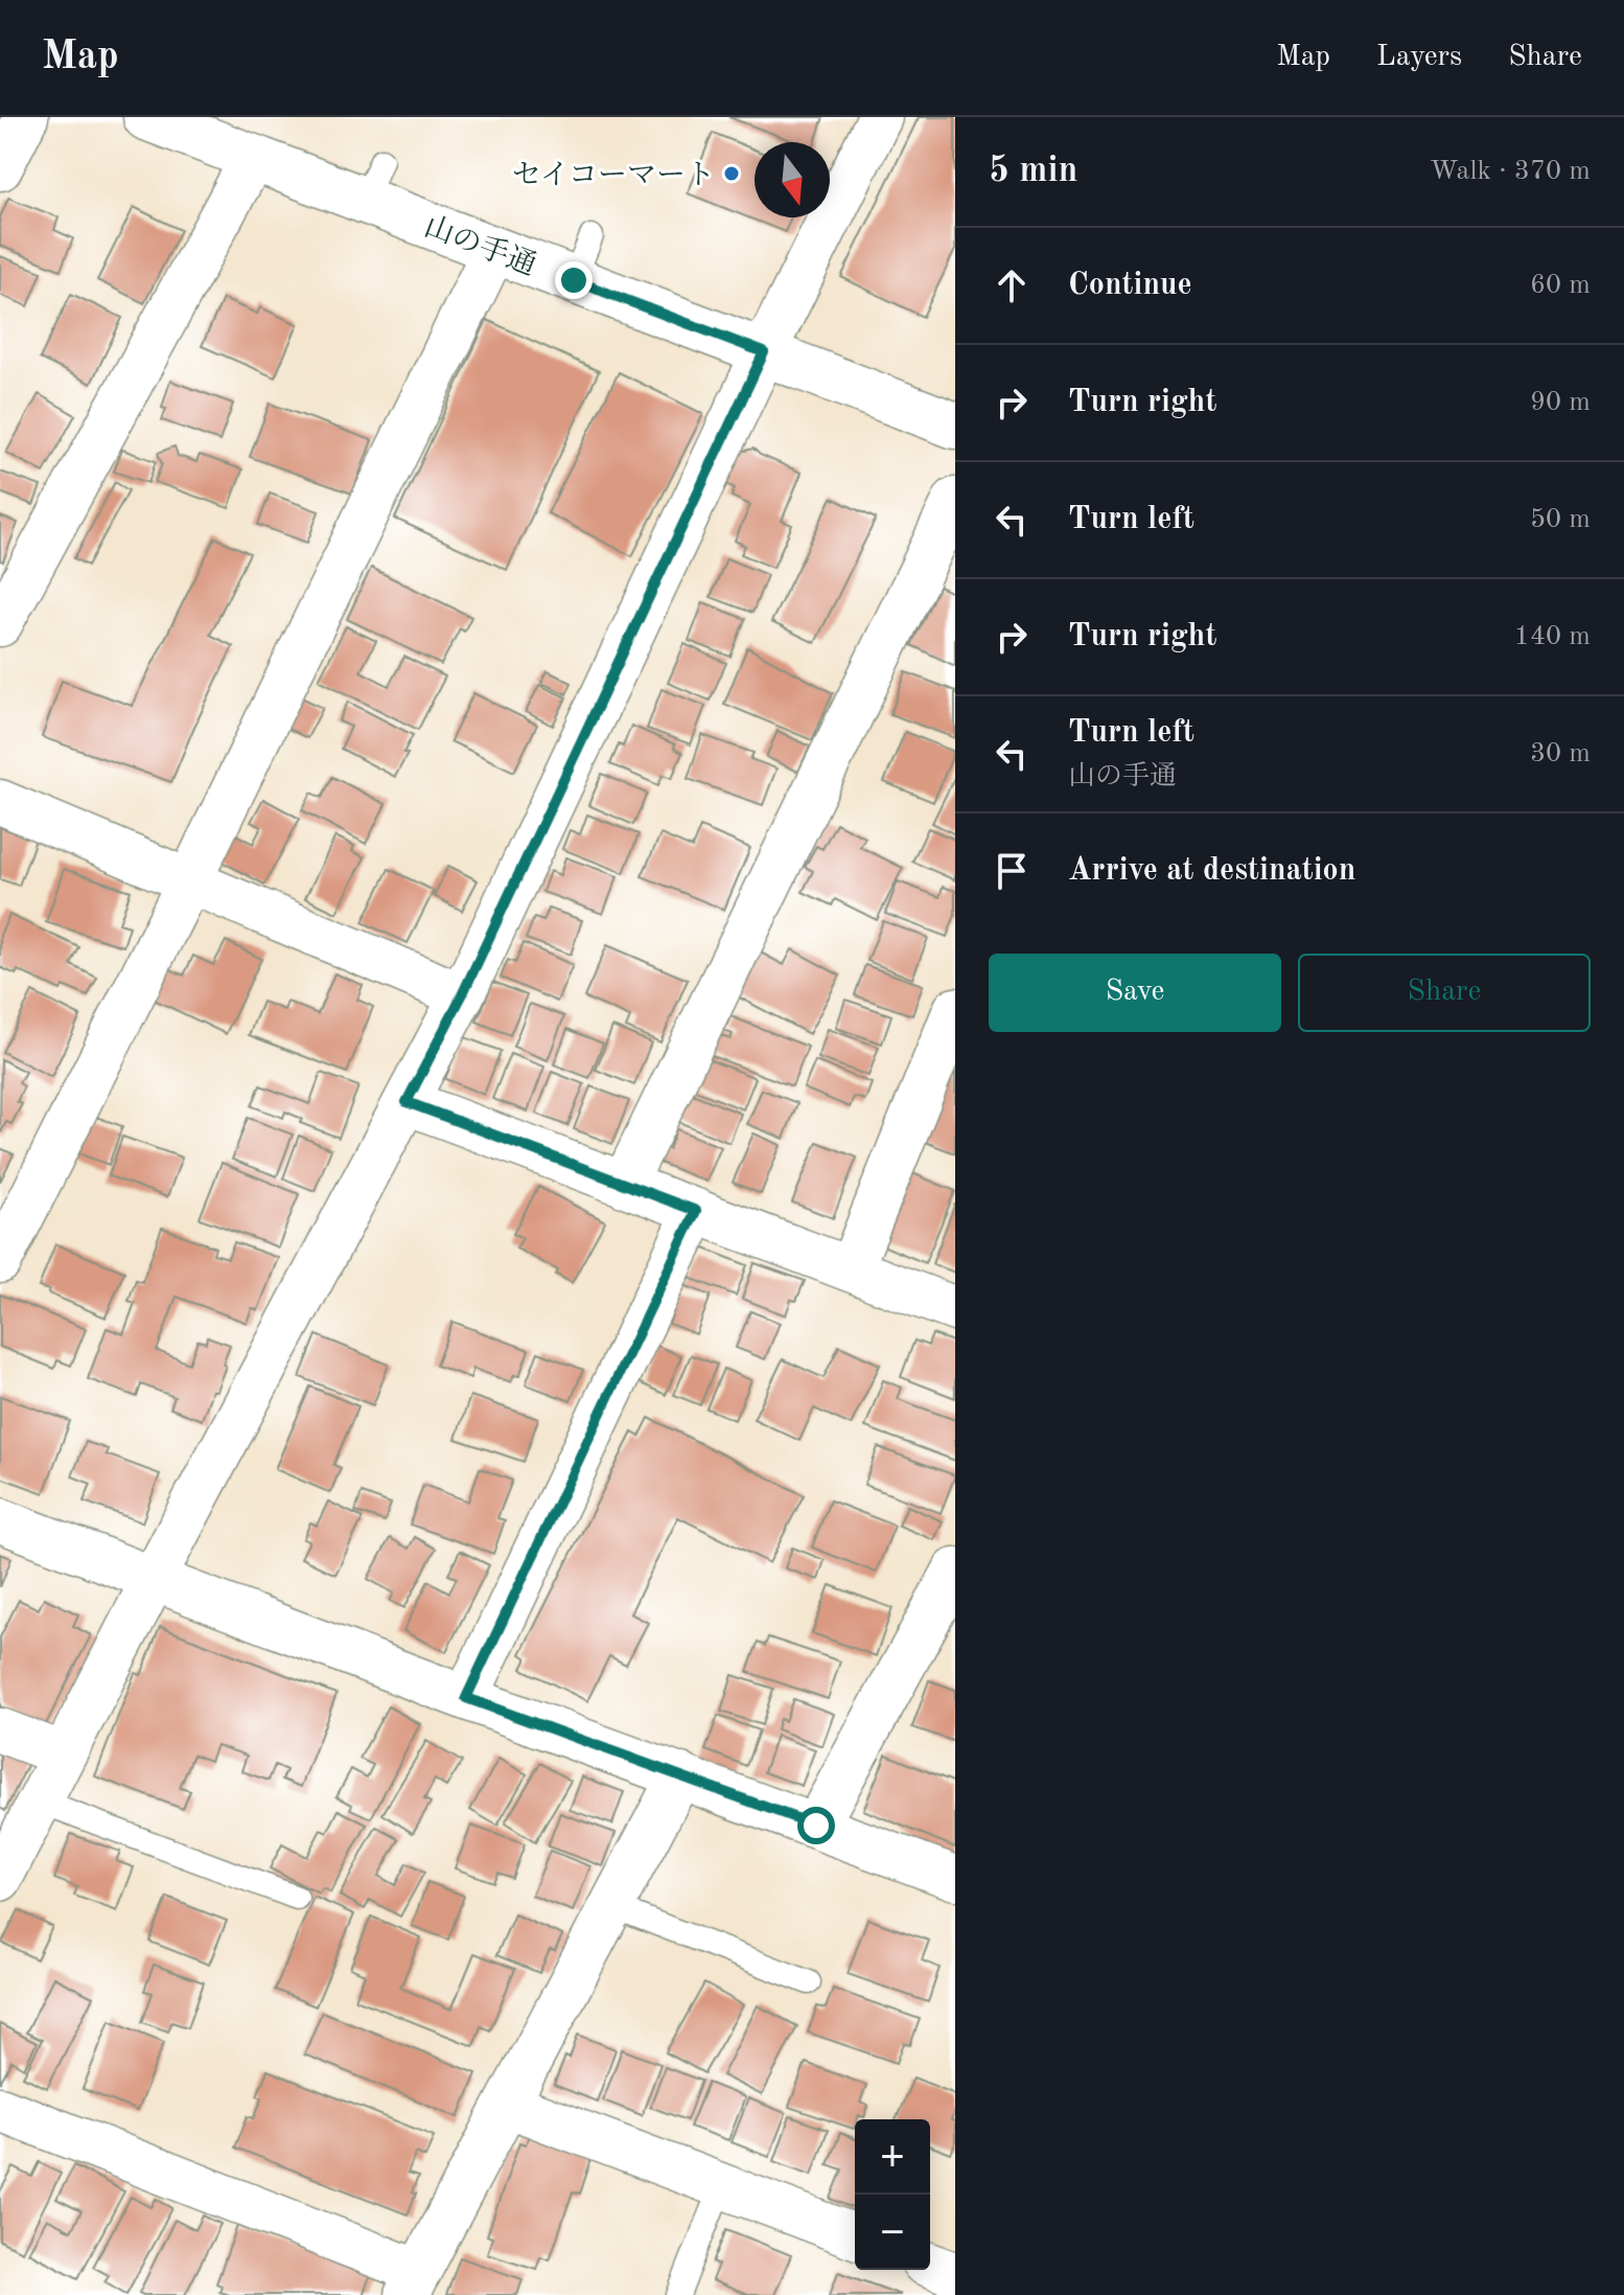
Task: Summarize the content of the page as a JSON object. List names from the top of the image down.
{
  "streets": {
    "main road": ["山の手通"]
  },
  "places": ["セイコーマート"],
  "north": "bottom",
  "page": {
    "header": "Map",
    "nav": ["Map", "Layers", "Share"],
    "heading": ["5 min", "Walk · 370 m"],
    "list": [
      ["Continue", "60 m"],
      ["Turn right", "90 m"],
      ["Turn left", "50 m"],
      ["Turn right", "140 m"],
      ["Turn left", "山の手通", "30 m"],
      "Arrive at destination"
    ],
    "buttons": ["Save", "Share"],
    "map_buttons": ["+", "−"]
  }
}
